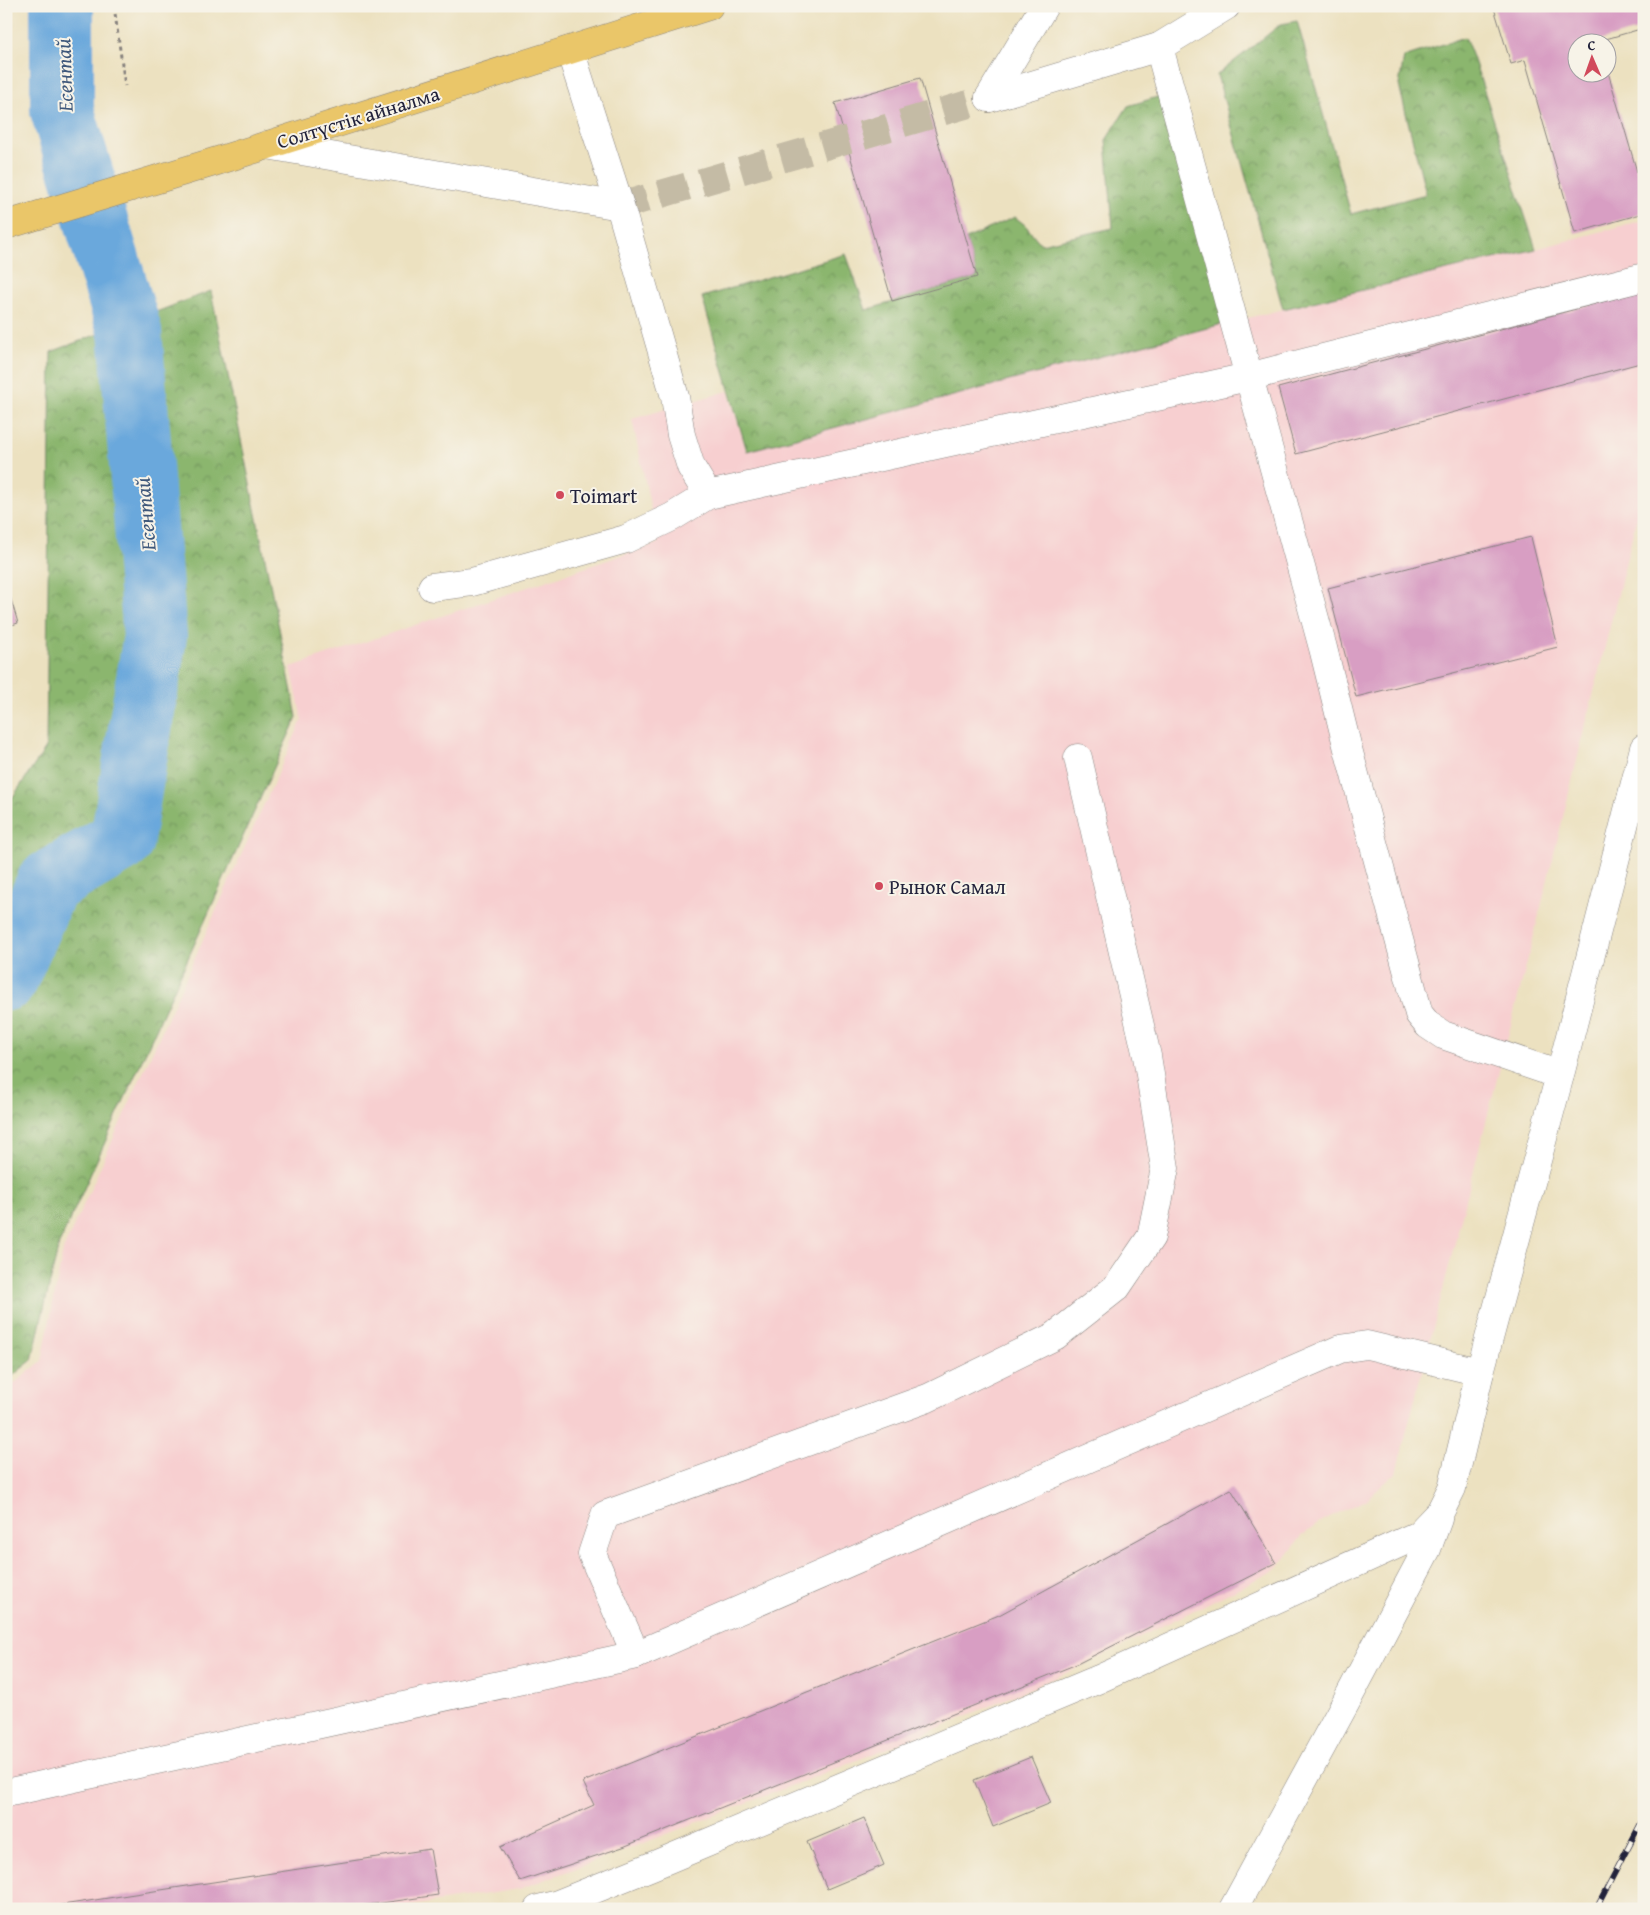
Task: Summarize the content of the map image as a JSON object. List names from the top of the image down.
{
  "streets": {
    "main road": ["Солтүстік айналма"]
  },
  "water": ["Есентай"],
  "places": ["Toimart", "Рынок Самал"],
  "north": "top"
}
